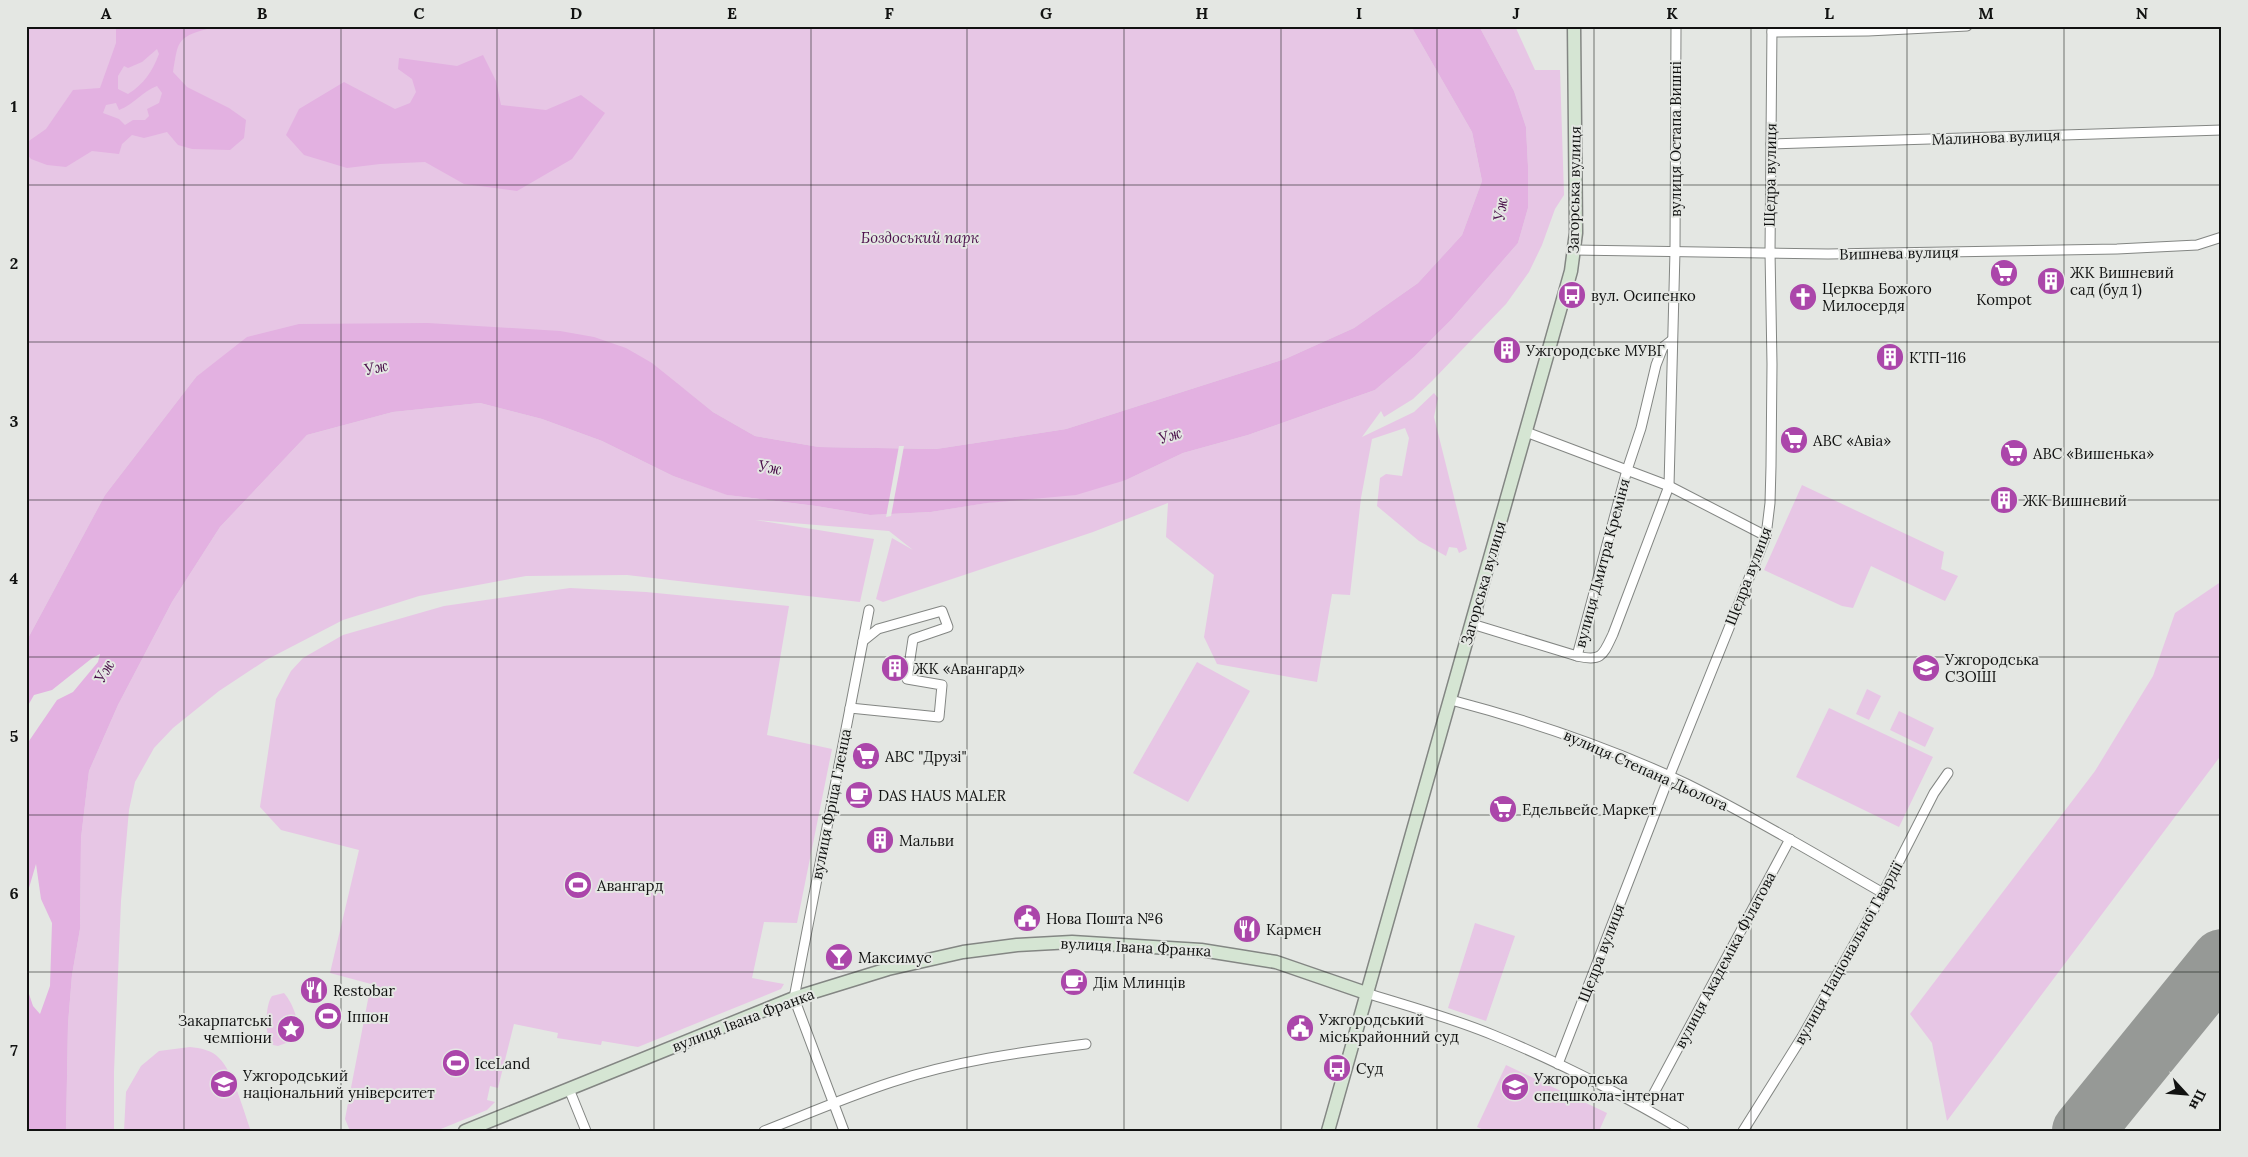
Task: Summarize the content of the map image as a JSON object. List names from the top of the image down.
{
  "streets": {
    "street": [
      "Малинова вулиця",
      "вулиця Остапа Вишні",
      "Щедра вулиця",
      "Загорська вулиця",
      "Вишнева вулиця",
      "вулиця Дмитра Креміня",
      "вулиця Степана Дьолога",
      "вулиця Фріца Гленца",
      "вулиця Івана Франка",
      "вулиця Національної Гвардії",
      "вулиця Академіка Філатова"
    ]
  },
  "crossings": [
    ["Малинова вулиця", "Щедра вулиця"],
    ["вулиця Остапа Вишні", "Вишнева вулиця"],
    ["вулиця Остапа Вишні", "вулиця Дмитра Креміня"],
    ["Щедра вулиця", "Вишнева вулиця"],
    ["Щедра вулиця", "вулиця Степана Дьолога"],
    ["Щедра вулиця", "вулиця Івана Франка"],
    ["Загорська вулиця", "Вишнева вулиця"],
    ["Загорська вулиця", "вулиця Дмитра Креміня"],
    ["Загорська вулиця", "вулиця Степана Дьолога"],
    ["Загорська вулиця", "вулиця Івана Франка"],
    ["вулиця Степана Дьолога", "вулиця Національної Гвардії"],
    ["вулиця Степана Дьолога", "вулиця Академіка Філатова"],
    ["вулиця Фріца Гленца", "вулиця Івана Франка"],
    ["вулиця Івана Франка", "вулиця Академіка Філатова"]
  ],
  "water": ["Уж"],
  "parks": ["Боздоський парк"],
  "places": {
    "supermarket": [
      "Kompot",
      "ABC «Авіа»",
      "ABC «Вишенька»",
      "ABC \"Друзі\"",
      "Едельвейс Маркет"
    ],
    "building": [
      "ЖК Вишневий сад (буд 1)",
      "Ужгородське МУВГ",
      "КТП-116",
      "ЖК Вишневий",
      "ЖК «Авангард»",
      "Мальви"
    ],
    "bus stop": ["вул. Осипенко", "Суд"],
    "church": ["Церква Божого Милосердя"],
    "school or university": ["Ужгородська СЗОШІ", "Ужгородський національний університет", "Ужгородська спецшкола-інтернат"],
    "cafe": ["DAS HAUS MALER", "Дім Млинців"],
    "sports": ["Авангард", "Іппон", "IceLand"],
    "public building": ["Нова Пошта №6", "Ужгородський міськрайонний суд"],
    "restaurant": ["Кармен", "Restobar"],
    "bar": ["Максимус"],
    "place": ["Закарпатські чемпіони"]
  },
  "north": "bottom right",
  "grid": {
    "columns": [
      "A",
      "B",
      "C",
      "D",
      "E",
      "F",
      "G",
      "H",
      "I",
      "J",
      "K",
      "L",
      "M",
      "N"
    ],
    "rows": [
      "1",
      "2",
      "3",
      "4",
      "5",
      "6",
      "7"
    ]
  }
}
